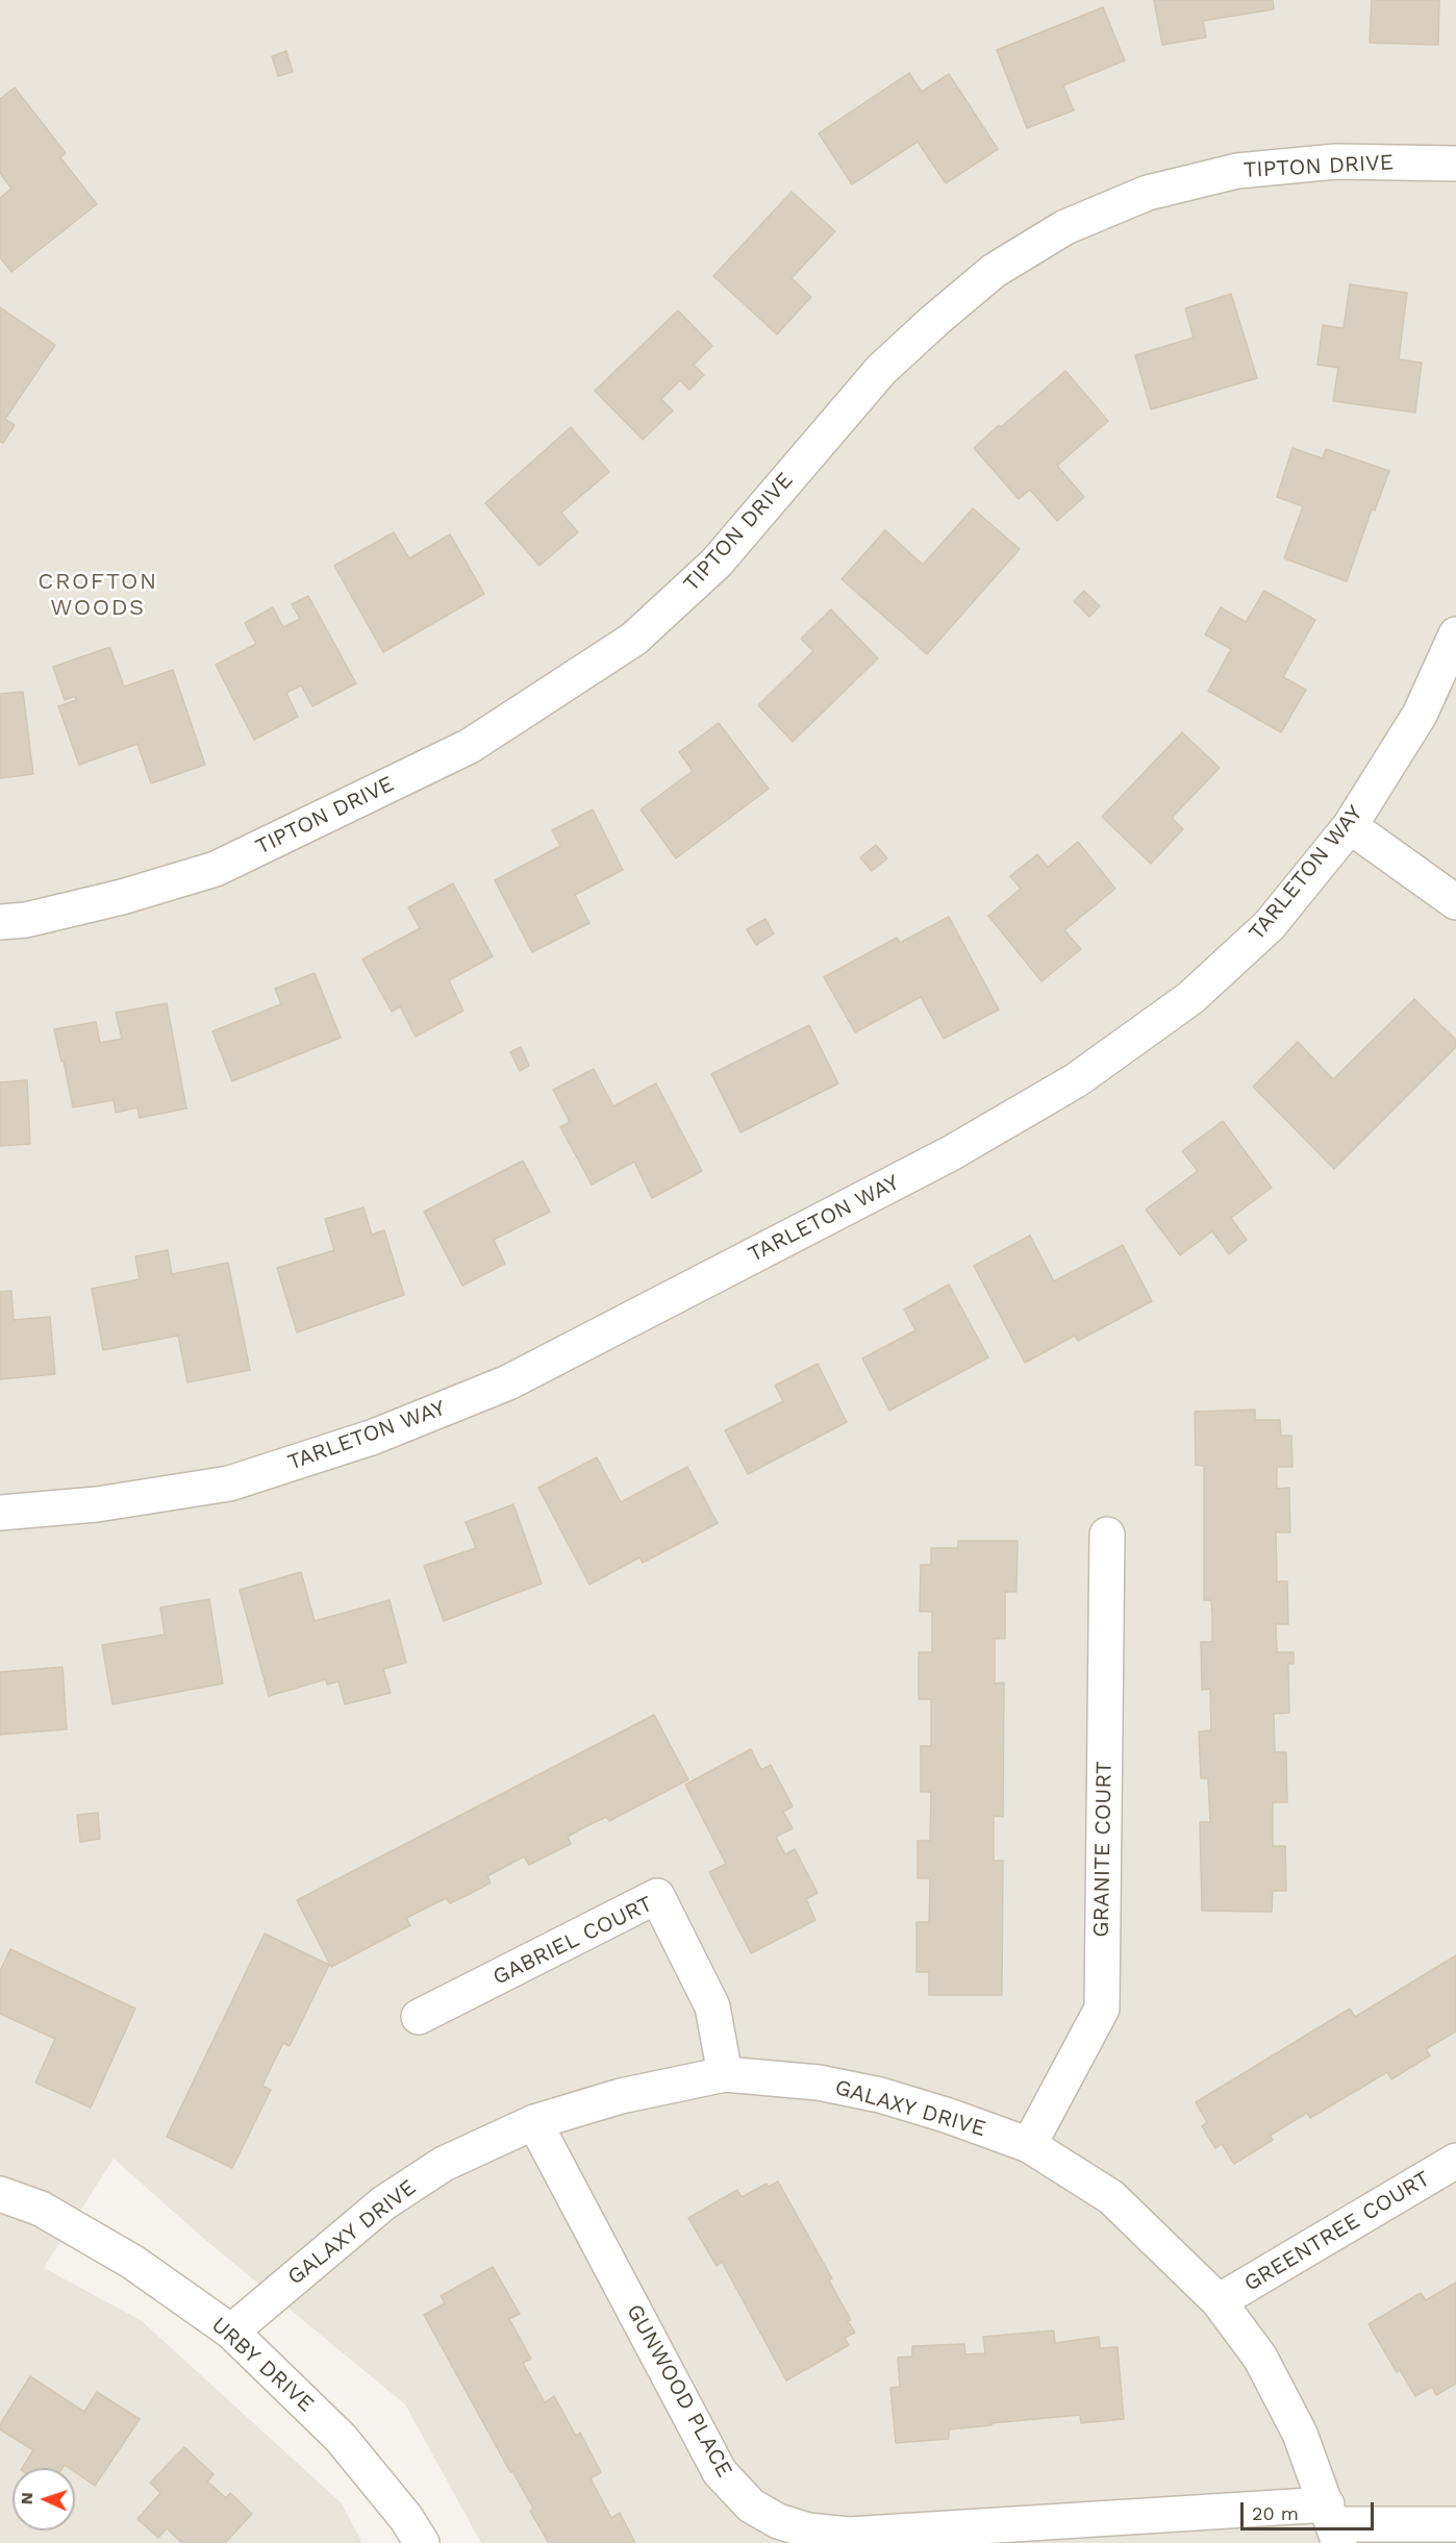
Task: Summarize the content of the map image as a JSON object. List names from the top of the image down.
{
  "streets": {
    "street": [
      "TIPTON DRIVE",
      "TARLETON WAY",
      "GRANITE COURT",
      "GABRIEL COURT",
      "GALAXY DRIVE",
      "GREENTREE COURT",
      "URBY DRIVE",
      "GUNWOOD PLACE"
    ]
  },
  "crossings": [
    ["GRANITE COURT", "GALAXY DRIVE"],
    ["GABRIEL COURT", "GALAXY DRIVE"],
    ["GALAXY DRIVE", "GREENTREE COURT"],
    ["GALAXY DRIVE", "URBY DRIVE"],
    ["GALAXY DRIVE", "GUNWOOD PLACE"]
  ],
  "districts": ["CROFTON WOODS"],
  "scale_bar": "20 m",
  "north": "left"
}
